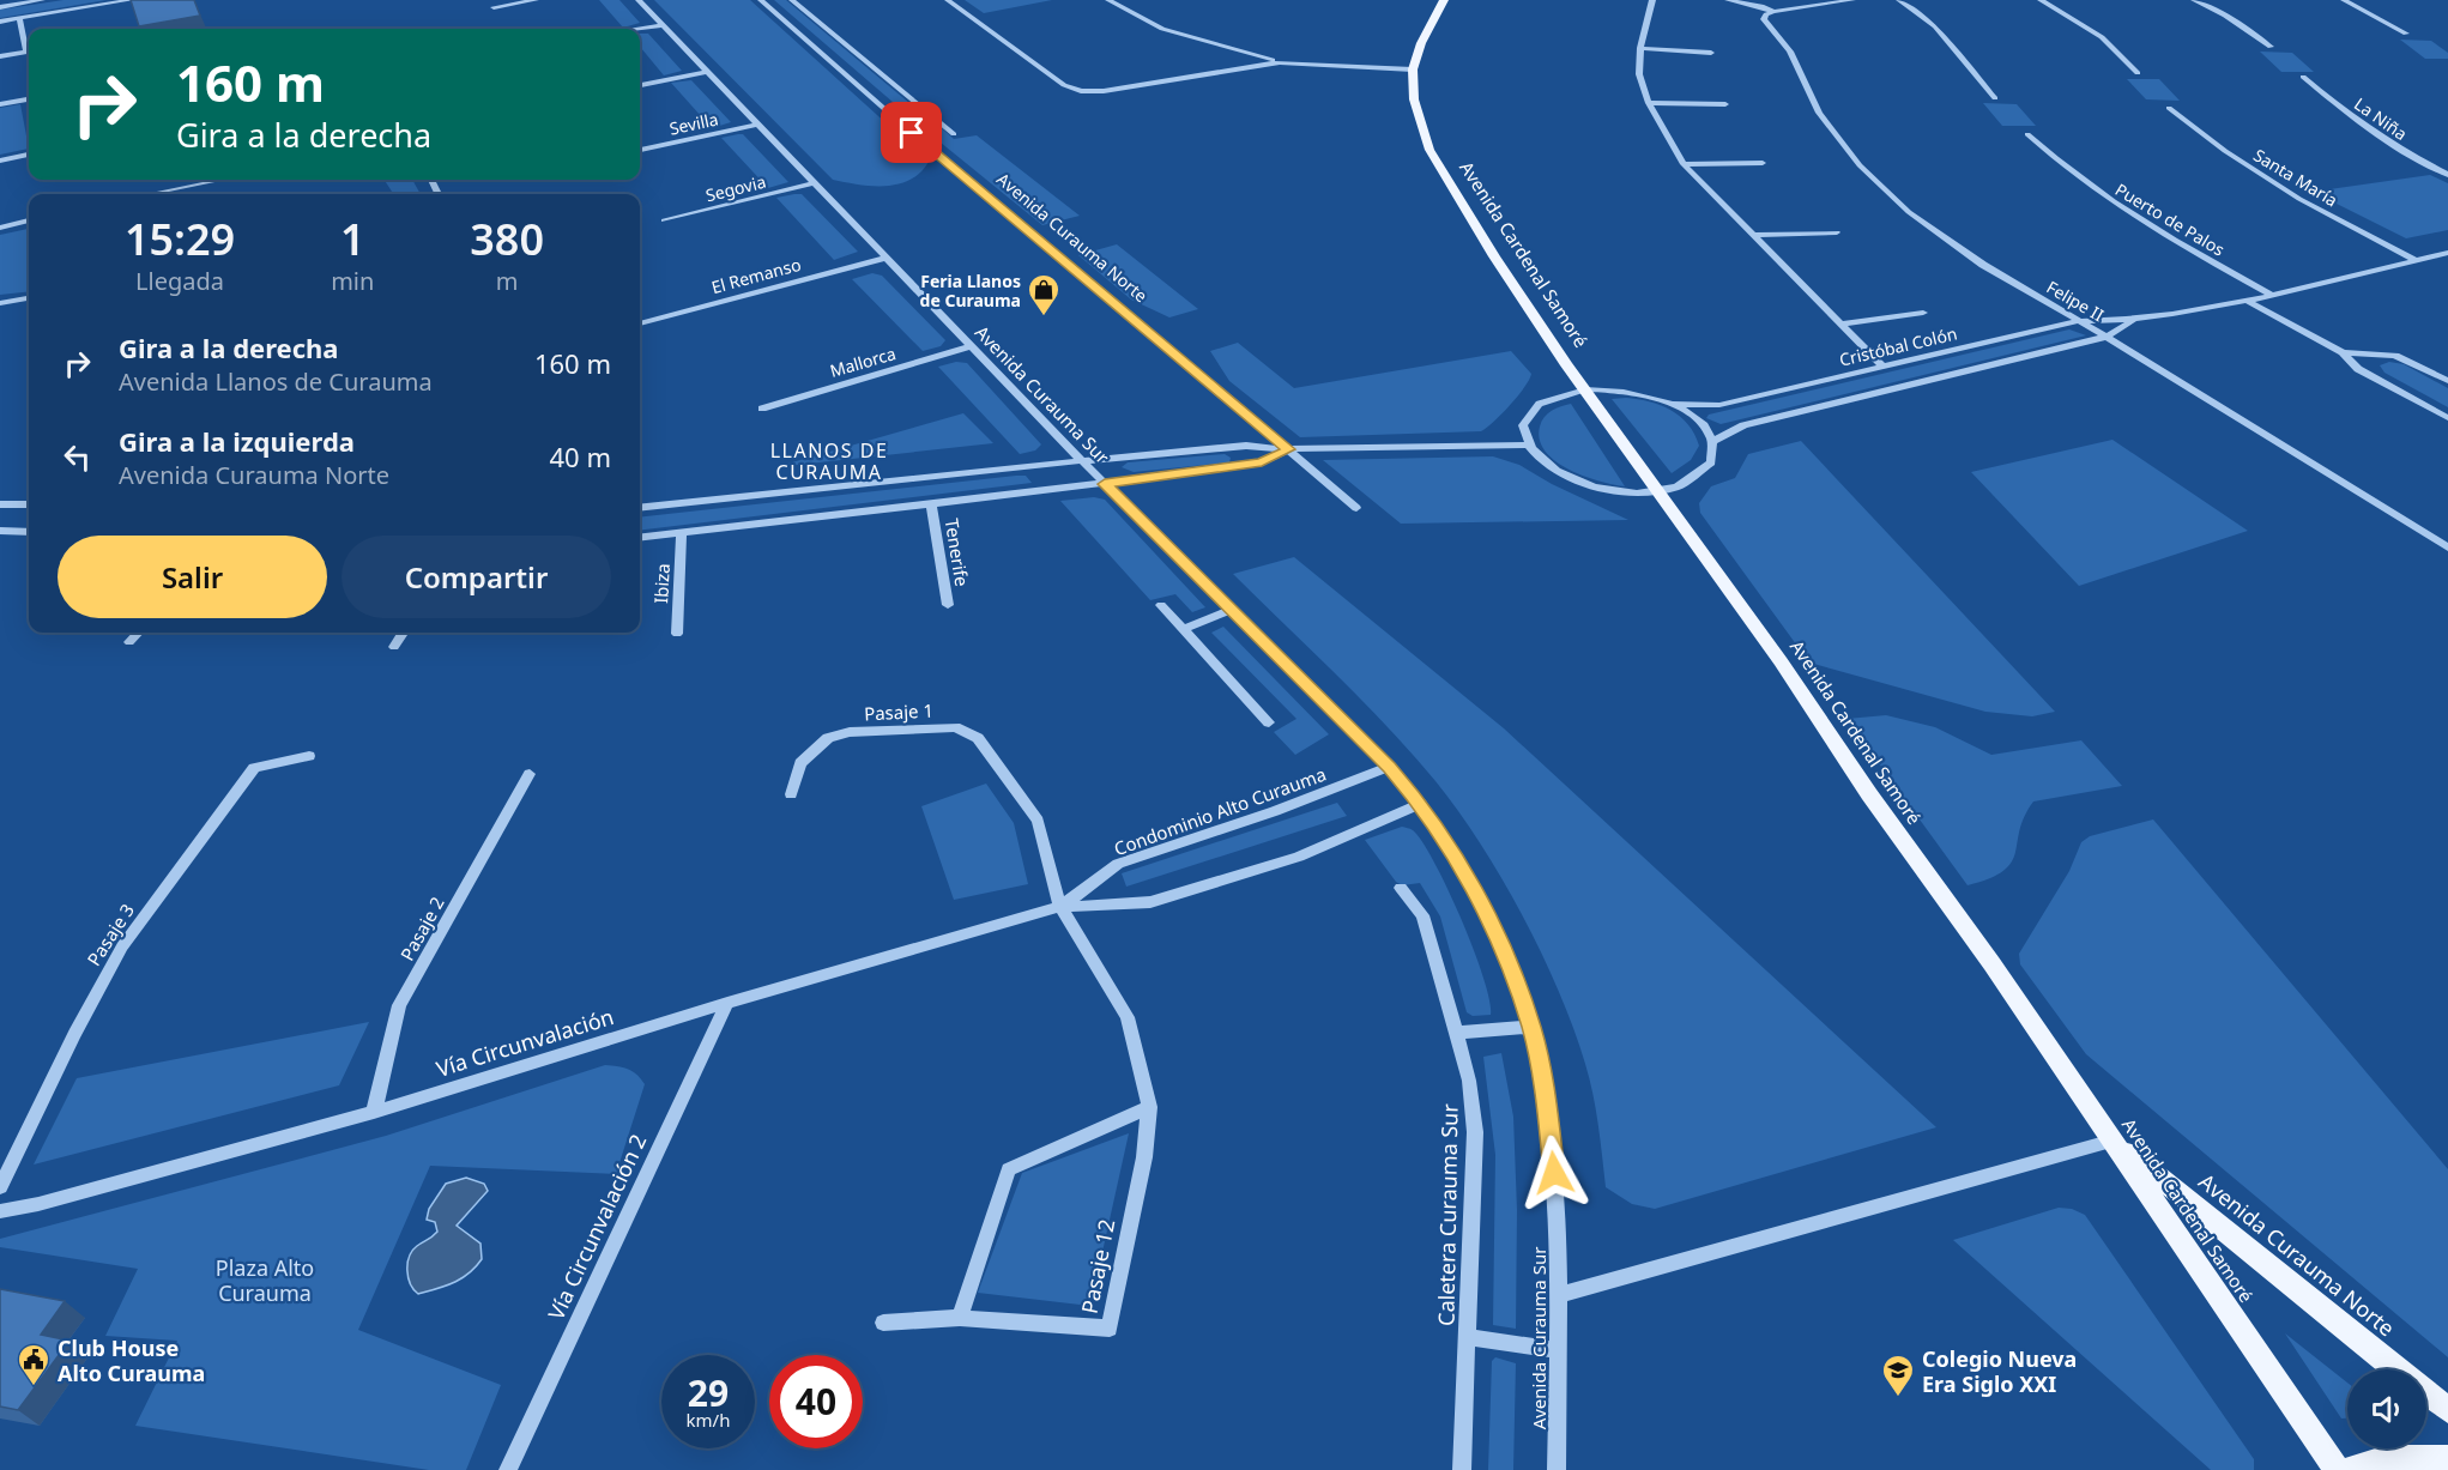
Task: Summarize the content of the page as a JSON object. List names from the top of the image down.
{
  "streets": {
    "main road": ["Avenida Curauma Norte", "Avenida Cardenal Samoré"],
    "street": [
      "La Niña",
      "Sevilla",
      "Santa María",
      "Segovia",
      "Puerto de Palos",
      "El Remanso",
      "Felipe II",
      "Cristóbal Colón",
      "Mallorca",
      "Avenida Curauma Sur",
      "Tenerife",
      "Ibiza",
      "Pasaje 1",
      "Condominio Alto Curauma",
      "Pasaje 2",
      "Pasaje 3",
      "Vía Circunvalación",
      "Caletera Curauma Sur",
      "Vía Circunvalación 2",
      "Pasaje 12"
    ]
  },
  "crossings": [
    ["Sevilla", "Avenida Curauma Sur"],
    ["Santa María", "Cristóbal Colón"],
    ["Segovia", "Avenida Curauma Sur"],
    ["Puerto de Palos", "Cristóbal Colón"],
    ["Avenida Curauma Norte", "Avenida Cardenal Samoré"],
    ["El Remanso", "Avenida Curauma Sur"],
    ["Felipe II", "Cristóbal Colón"],
    ["Mallorca", "Avenida Curauma Sur"],
    ["Avenida Curauma Sur", "Condominio Alto Curauma"],
    ["Pasaje 1", "Condominio Alto Curauma"],
    ["Pasaje 1", "Vía Circunvalación"],
    ["Pasaje 1", "Pasaje 12"],
    ["Condominio Alto Curauma", "Vía Circunvalación"],
    ["Condominio Alto Curauma", "Pasaje 12"],
    ["Pasaje 2", "Vía Circunvalación"],
    ["Vía Circunvalación", "Vía Circunvalación 2"],
    ["Vía Circunvalación", "Pasaje 12"]
  ],
  "districts": ["LLANOS DE CURAUMA"],
  "parks": ["Plaza Alto Curauma"],
  "places": {
    "shop": ["Feria Llanos de Curauma"],
    "public building": ["Club House Alto Curauma"],
    "school or university": ["Colegio Nueva Era Siglo XXI"]
  },
  "page": {
    "turn": ["160 m", "Gira a la derecha"],
    "eta": [
      "15:29",
      "Llegada",
      "1",
      "min",
      "380",
      "m"
    ],
    "list": [
      {
        "name": "Gira a la derecha",
        "note": "Avenida Llanos de Curauma",
        "value": "160 m"
      },
      {
        "name": "Gira a la izquierda",
        "note": "Avenida Curauma Norte",
        "value": "40 m"
      }
    ],
    "buttons": ["Salir", "Compartir"],
    "speed": "29 km/h",
    "limit": "40"
  }
}
